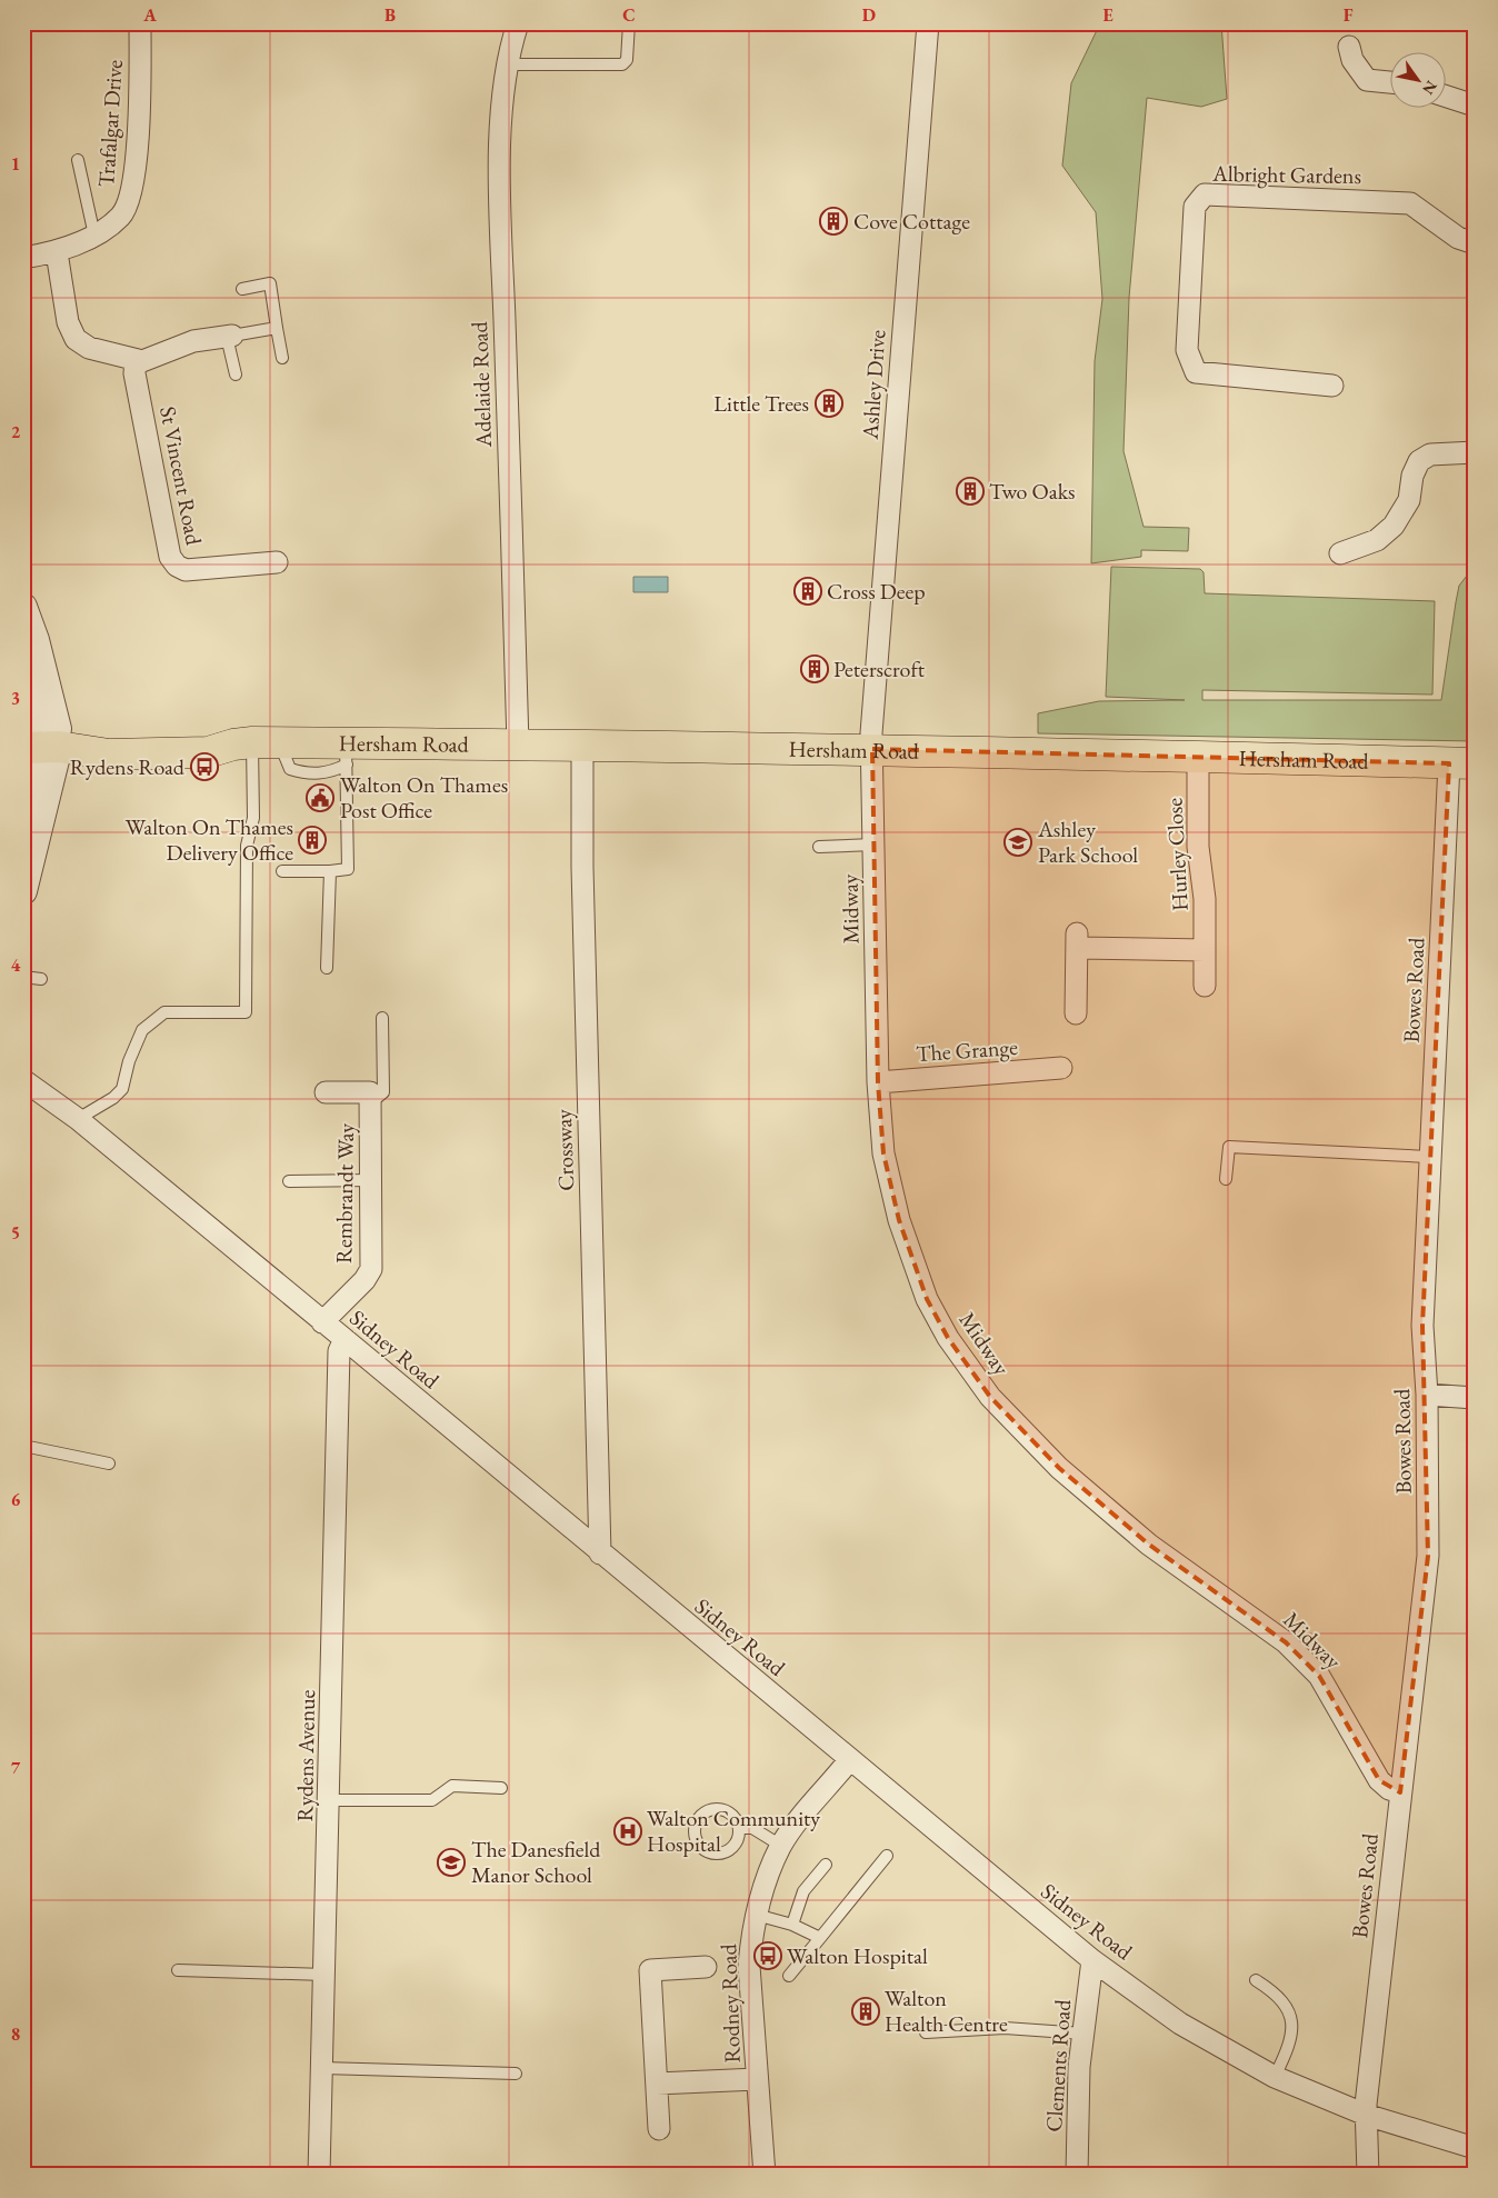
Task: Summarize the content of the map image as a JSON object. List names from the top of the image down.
{
  "streets": {
    "main road": ["Hersham Road"],
    "street": [
      "Trafalgar Drive",
      "Albright Gardens",
      "Adelaide Road",
      "Ashley Drive",
      "St Vincent Road",
      "Hurley Close",
      "Midway",
      "Bowes Road",
      "The Grange",
      "Crossway",
      "Rembrandt Way",
      "Sidney Road",
      "Rydens Avenue",
      "Rodney Road",
      "Clements Road"
    ]
  },
  "crossings": [
    ["Adelaide Road", "Hersham Road"],
    ["Ashley Drive", "Hersham Road"],
    ["Ashley Drive", "Midway"],
    ["Hersham Road", "Hurley Close"],
    ["Hersham Road", "Midway"],
    ["Hersham Road", "Bowes Road"],
    ["Hersham Road", "Crossway"],
    ["Midway", "Bowes Road"],
    ["Midway", "The Grange"],
    ["Bowes Road", "Sidney Road"],
    ["Crossway", "Sidney Road"],
    ["Rembrandt Way", "Sidney Road"],
    ["Sidney Road", "Rydens Avenue"],
    ["Sidney Road", "Rodney Road"],
    ["Sidney Road", "Clements Road"]
  ],
  "places": {
    "building": [
      "Cove Cottage",
      "Little Trees",
      "Two Oaks",
      "Cross Deep",
      "Peterscroft",
      "Walton On Thames Delivery Office",
      "Walton Health Centre"
    ],
    "bus stop": ["Rydens Road", "Walton Hospital"],
    "public building": ["Walton On Thames Post Office"],
    "school or university": ["Ashley Park School", "The Danesfield Manor School"],
    "hospital": ["Walton Community Hospital"]
  },
  "north": "bottom right",
  "grid": {
    "columns": [
      "A",
      "B",
      "C",
      "D",
      "E",
      "F"
    ],
    "rows": [
      "1",
      "2",
      "3",
      "4",
      "5",
      "6",
      "7",
      "8"
    ]
  }
}
